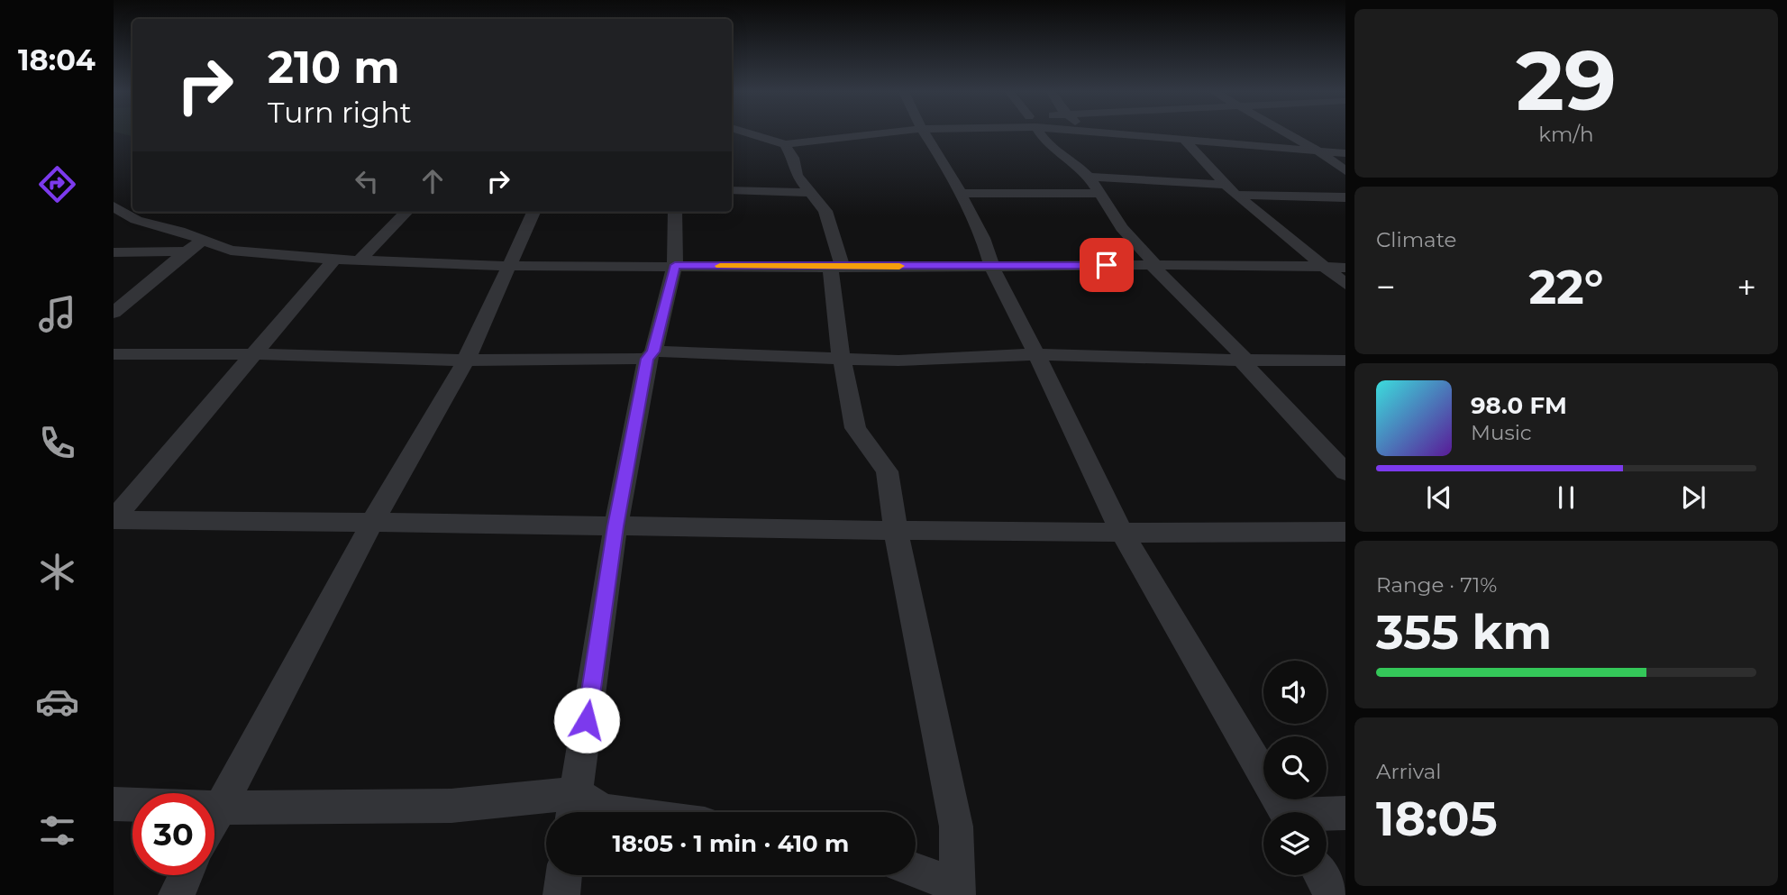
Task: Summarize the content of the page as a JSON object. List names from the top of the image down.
{
  "page": {
    "tabs": "18:04",
    "tile": [
      ["29", "km/h"],
      "Climate",
      ["Range · 71%", "355 km"],
      ["Arrival", "18:05"]
    ],
    "turn": ["210 m", "Turn right"],
    "heat": ["−", "22°", "+"],
    "song": ["98.0 FM", "Music"],
    "limit": "30",
    "trip": "18:05 · 1 min · 410 m"
  }
}
